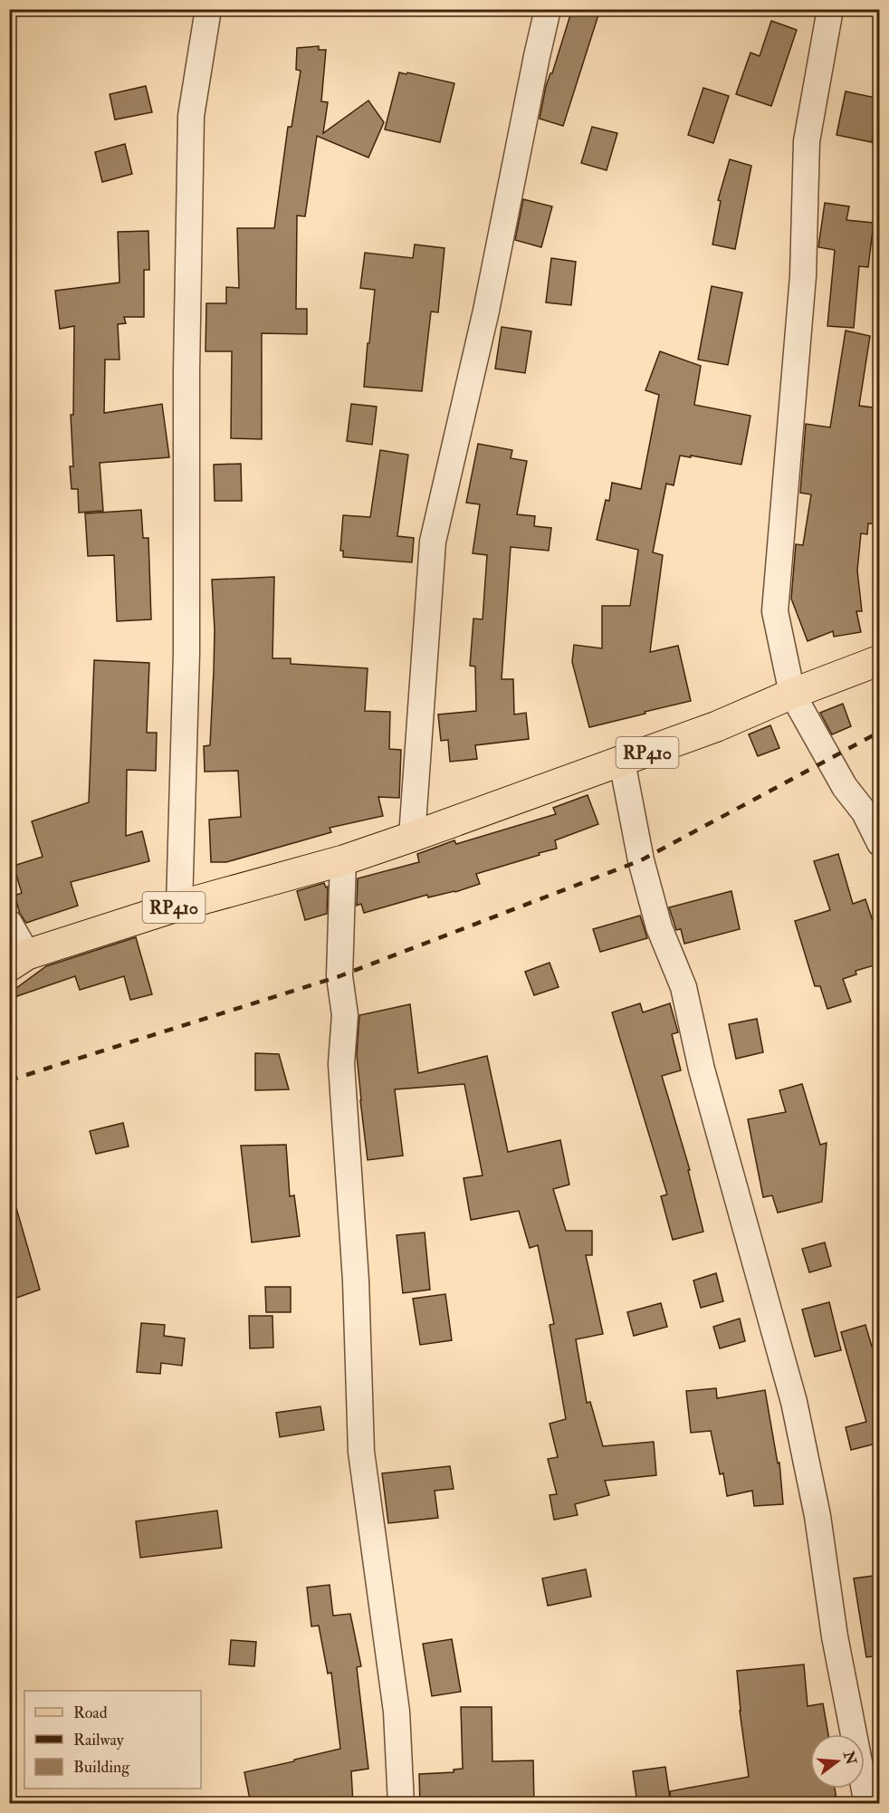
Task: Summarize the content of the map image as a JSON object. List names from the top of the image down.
{
  "streets": {
    "main road": ["RP410"]
  },
  "legend": ["Road", "Railway", "Building"],
  "north": "right"
}
